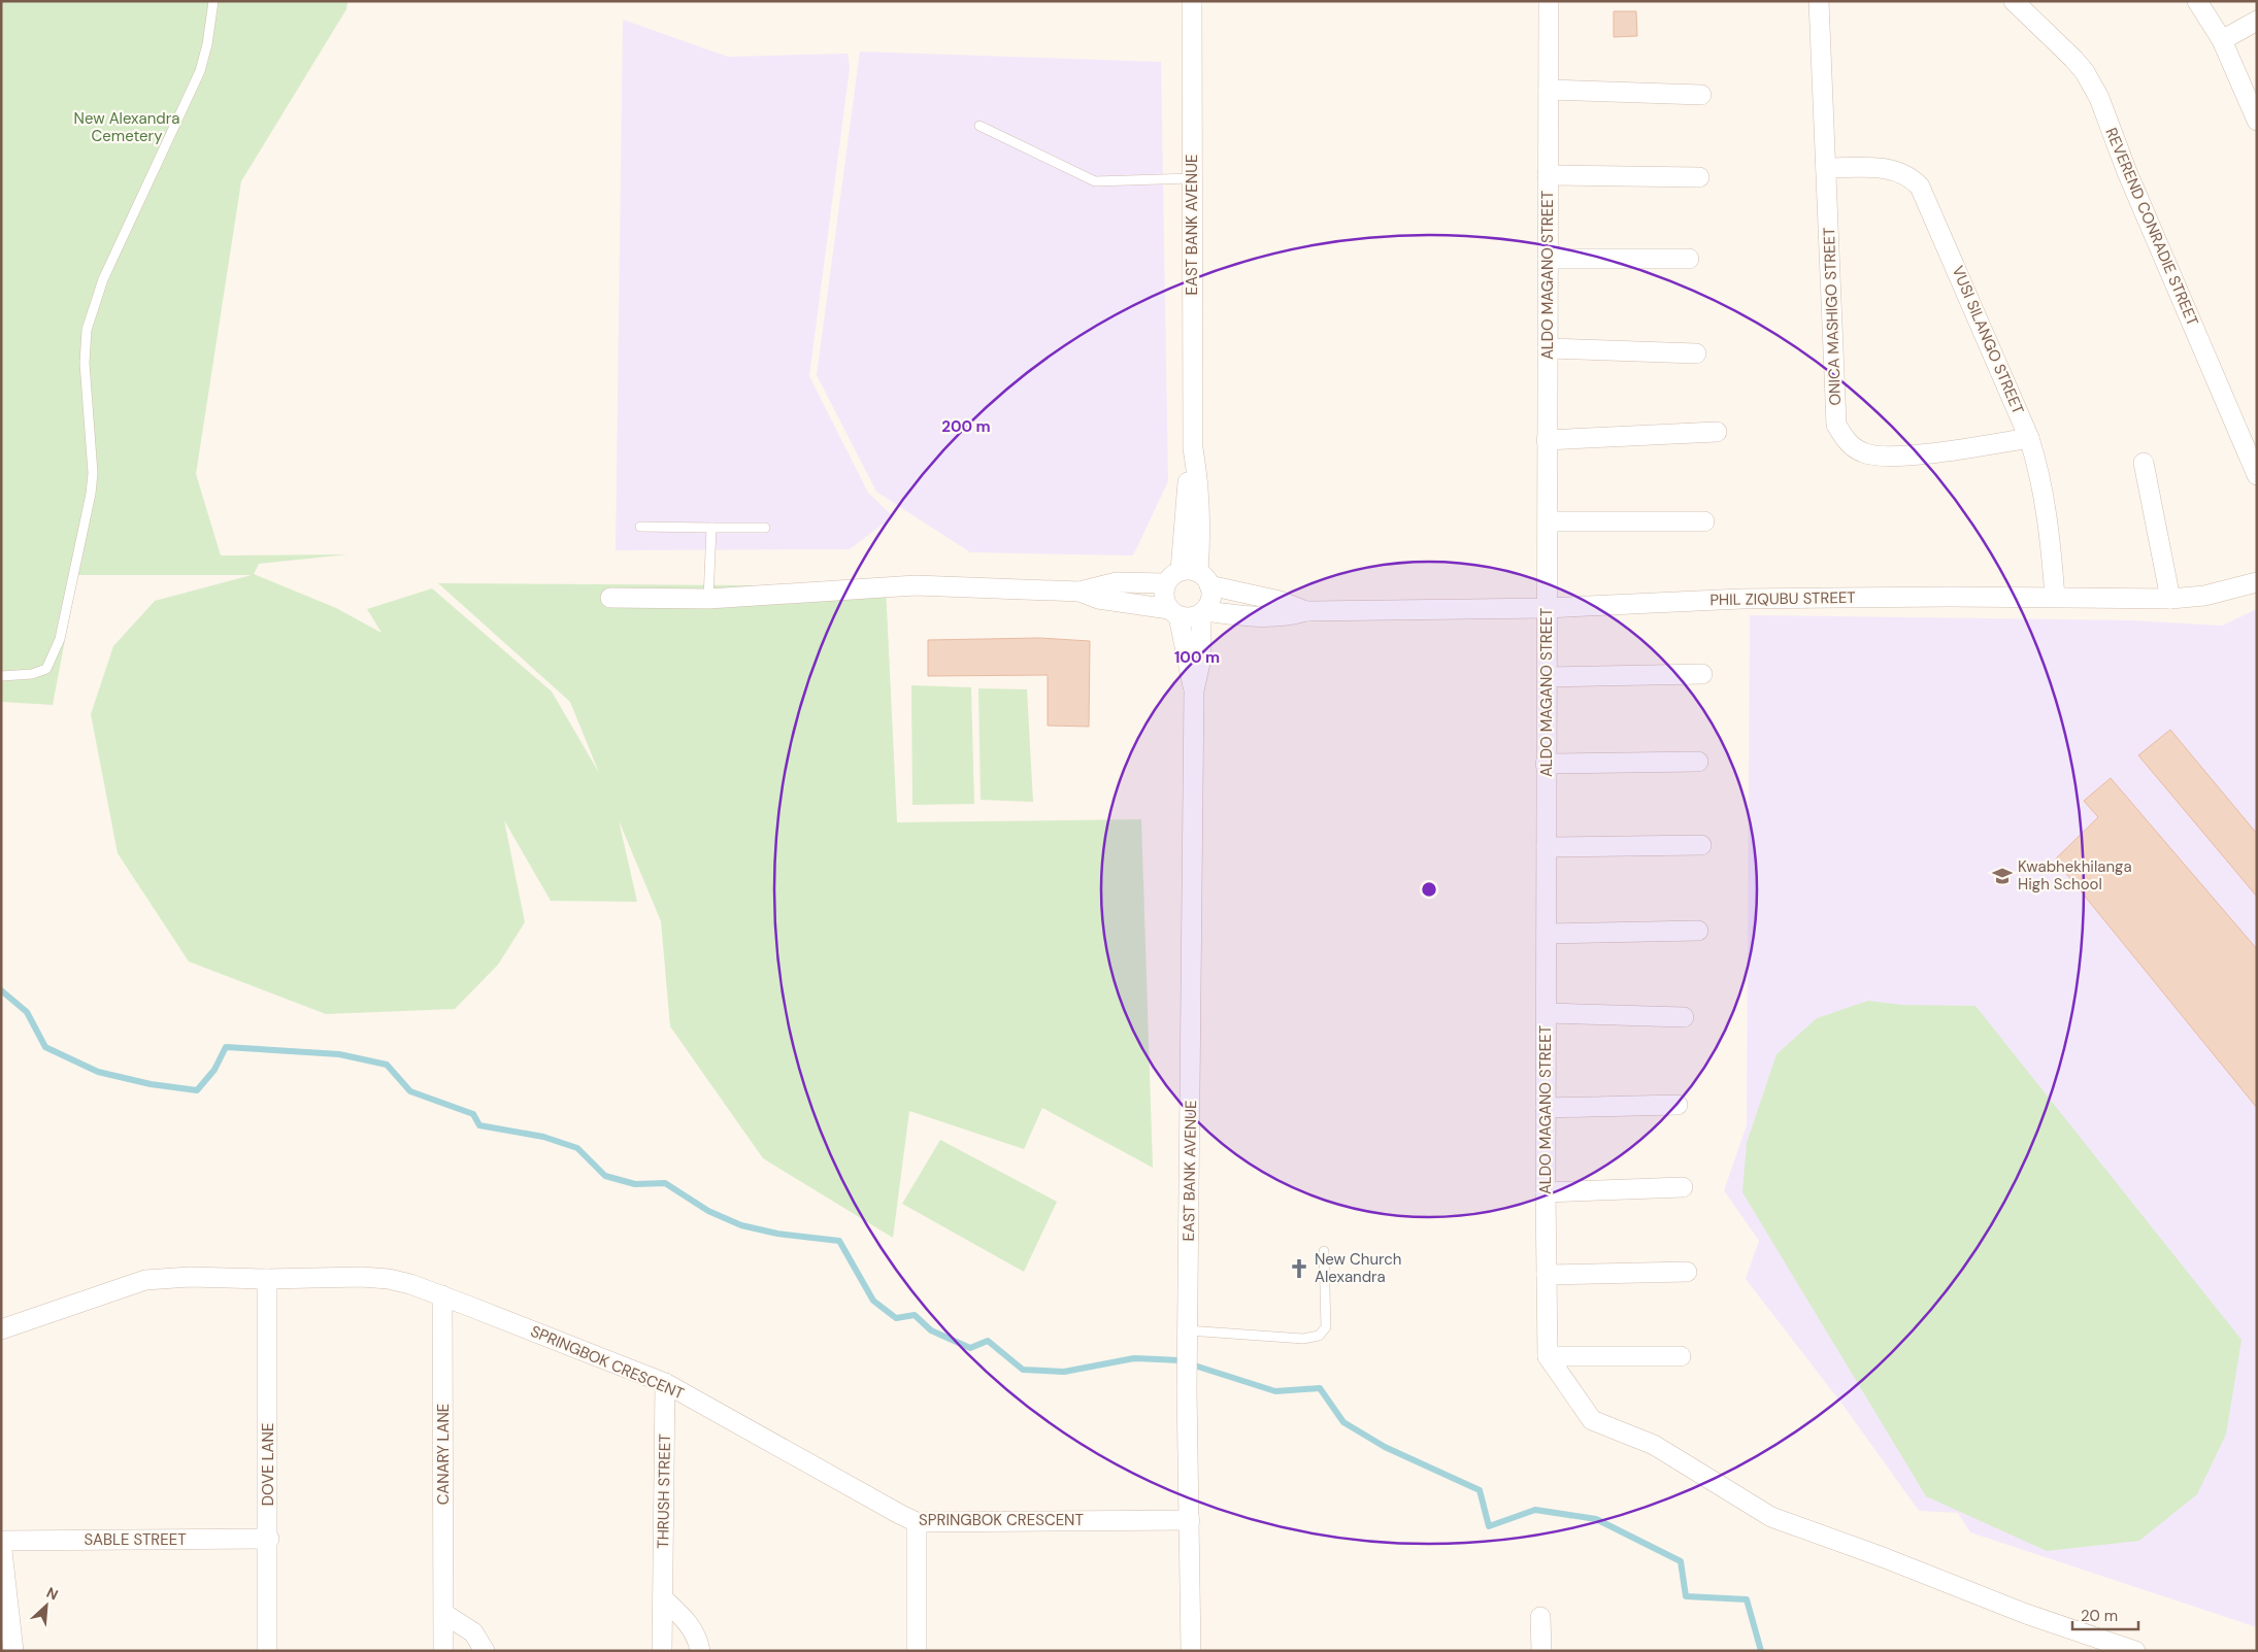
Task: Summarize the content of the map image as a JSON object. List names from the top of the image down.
{
  "streets": {
    "street": [
      "EAST BANK AVENUE",
      "REVEREND CONRADIE STREET",
      "ALDO MAGANO STREET",
      "ONICA MASHIGO STREET",
      "VUSI SILANGO STREET",
      "PHIL ZIQUBU STREET",
      "SPRINGBOK CRESCENT",
      "CANARY LANE",
      "DOVE LANE",
      "THRUSH STREET",
      "SABLE STREET"
    ]
  },
  "crossings": [
    ["EAST BANK AVENUE", "PHIL ZIQUBU STREET"],
    ["EAST BANK AVENUE", "SPRINGBOK CRESCENT"],
    ["ALDO MAGANO STREET", "PHIL ZIQUBU STREET"],
    ["ONICA MASHIGO STREET", "VUSI SILANGO STREET"],
    ["VUSI SILANGO STREET", "PHIL ZIQUBU STREET"],
    ["SPRINGBOK CRESCENT", "CANARY LANE"],
    ["SPRINGBOK CRESCENT", "DOVE LANE"],
    ["SPRINGBOK CRESCENT", "THRUSH STREET"],
    ["DOVE LANE", "SABLE STREET"]
  ],
  "parks": ["New Alexandra Cemetery"],
  "places": {
    "school or university": ["Kwabhekhilanga High School"],
    "church": ["New Church Alexandra"]
  },
  "scale_bar": "20 m",
  "north": "top right",
  "rings": ["200 m", "100 m"]
}
